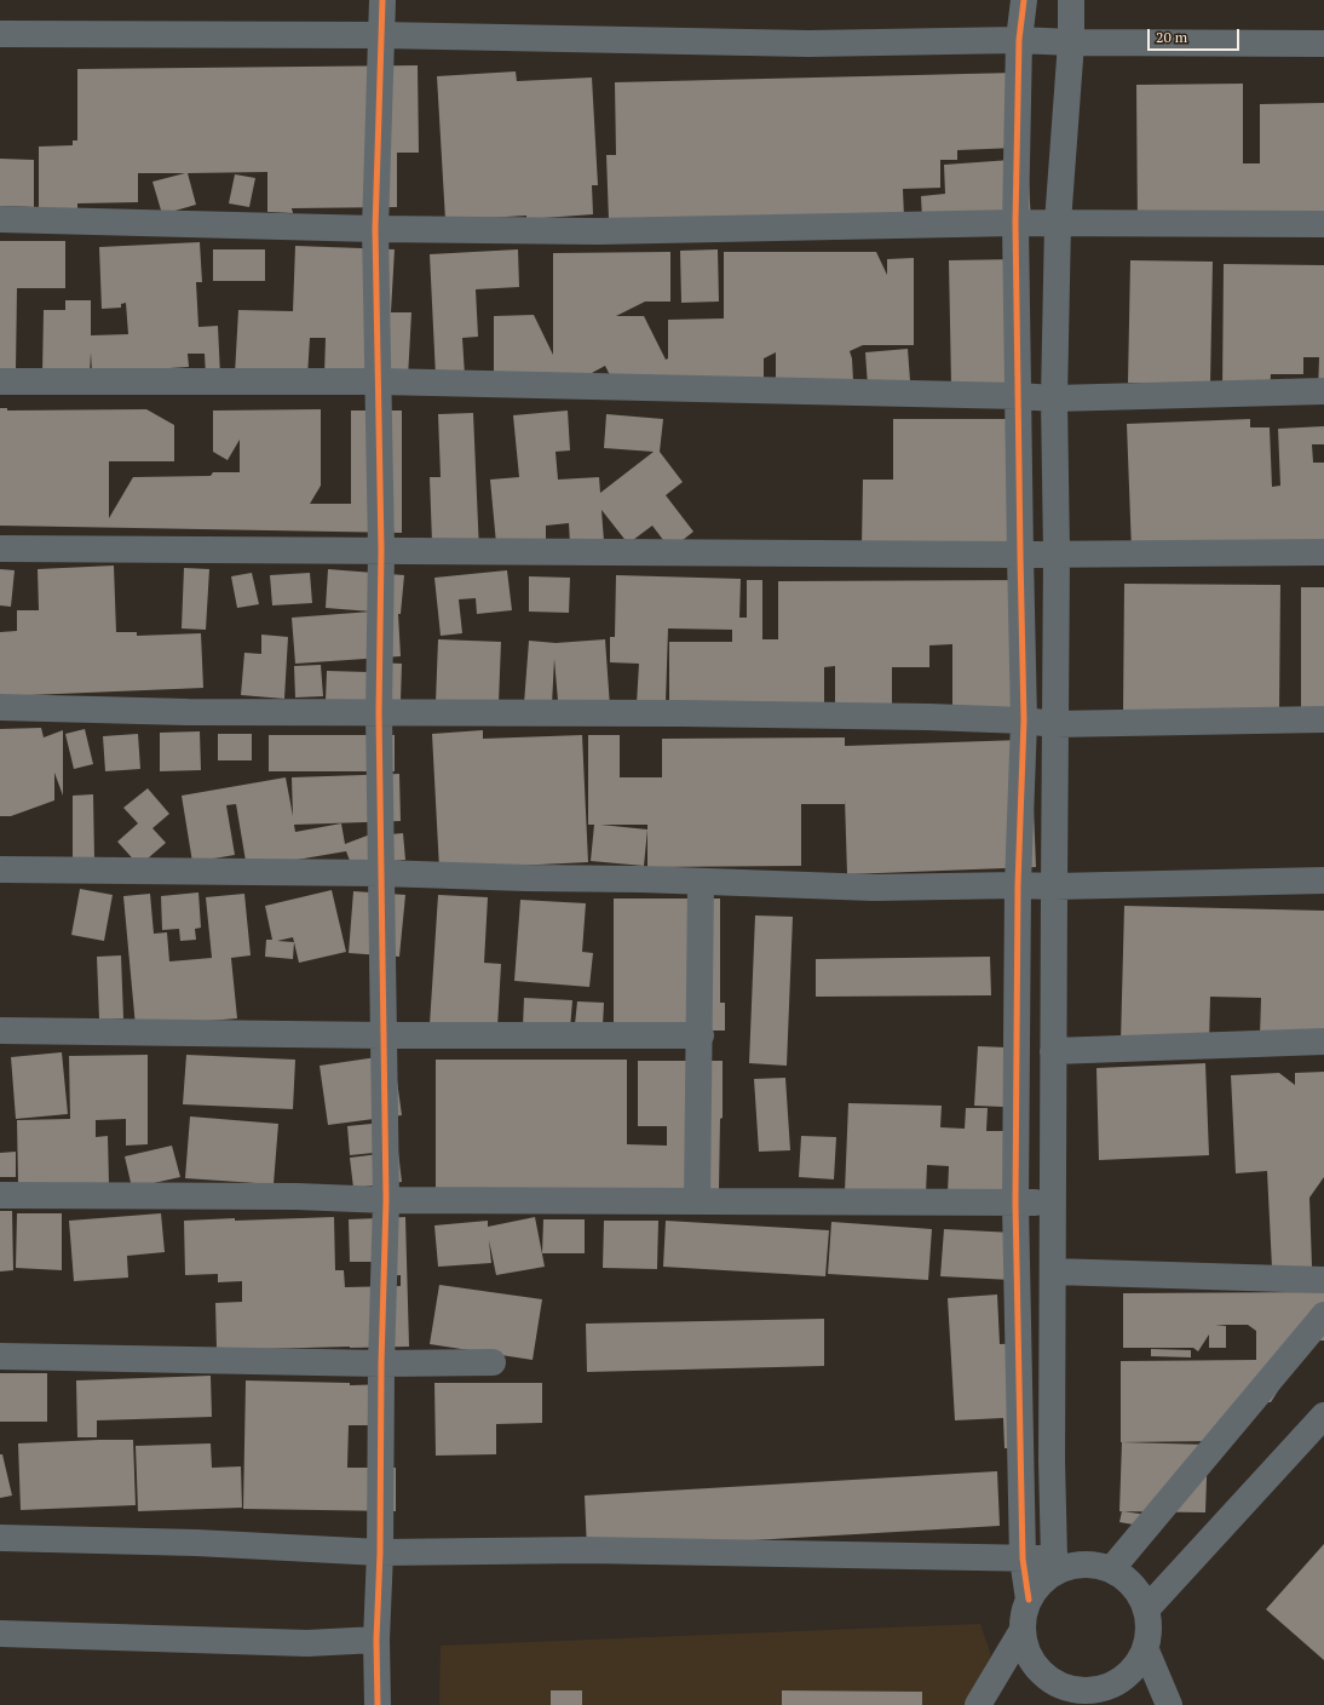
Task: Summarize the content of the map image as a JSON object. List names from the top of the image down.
{
  "scale_bar": "20 m"
}
